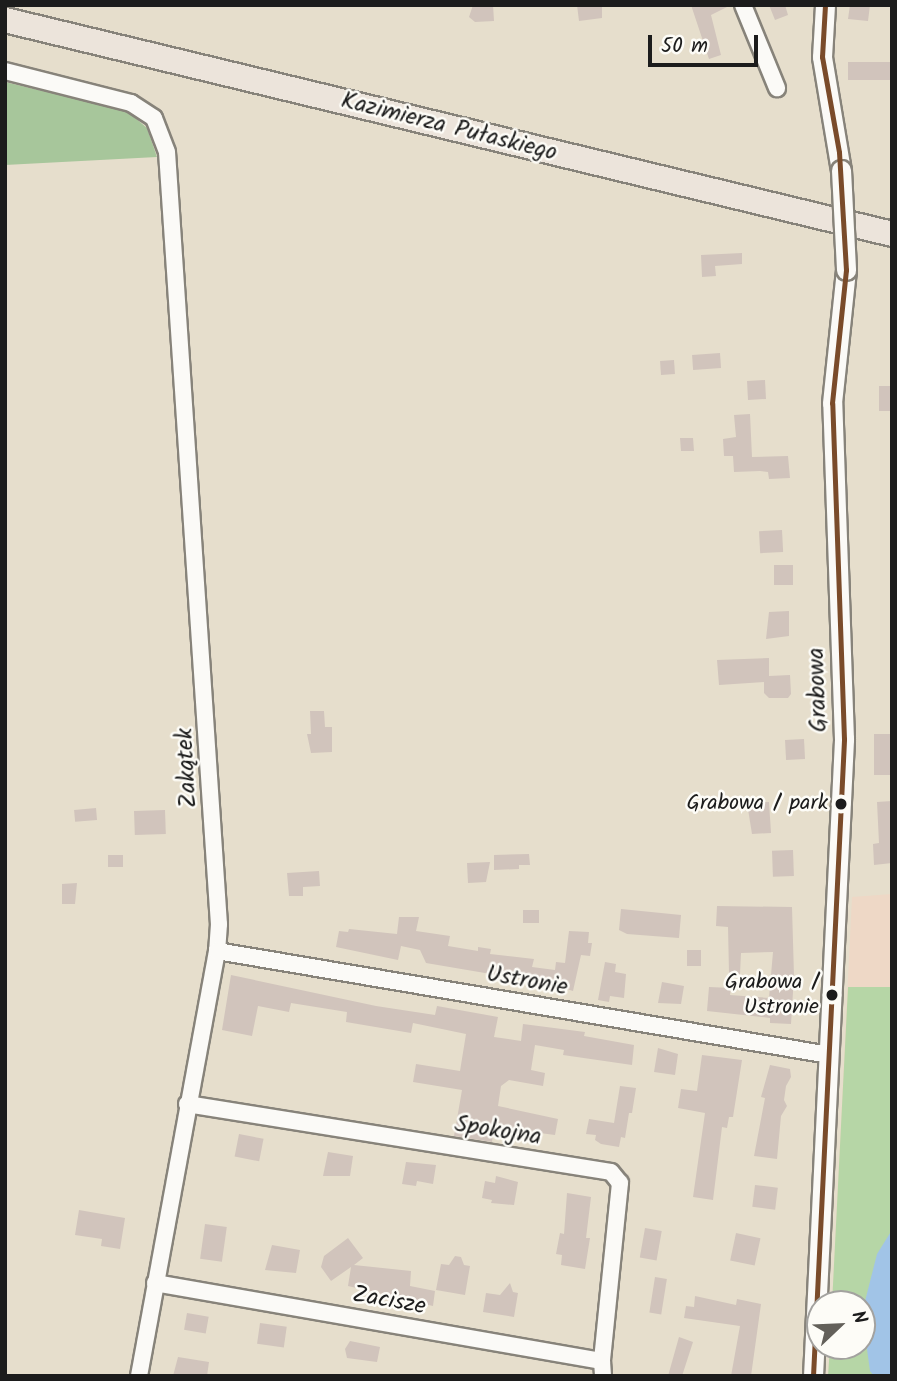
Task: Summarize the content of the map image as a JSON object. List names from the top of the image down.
{
  "streets": {
    "main road": ["Kazimierza Pułaskiego"],
    "street": [
      "Grabowa",
      "Zakątek",
      "Ustronie",
      "Spokojna",
      "Zacisze"
    ]
  },
  "crossings": [
    ["Grabowa", "Ustronie"],
    ["Zakątek", "Ustronie"],
    ["Zakątek", "Spokojna"],
    ["Zakątek", "Zacisze"],
    ["Spokojna", "Zacisze"]
  ],
  "places": ["Grabowa / park", "Grabowa / Ustronie"],
  "scale_bar": "50 m",
  "north": "top right"
}
